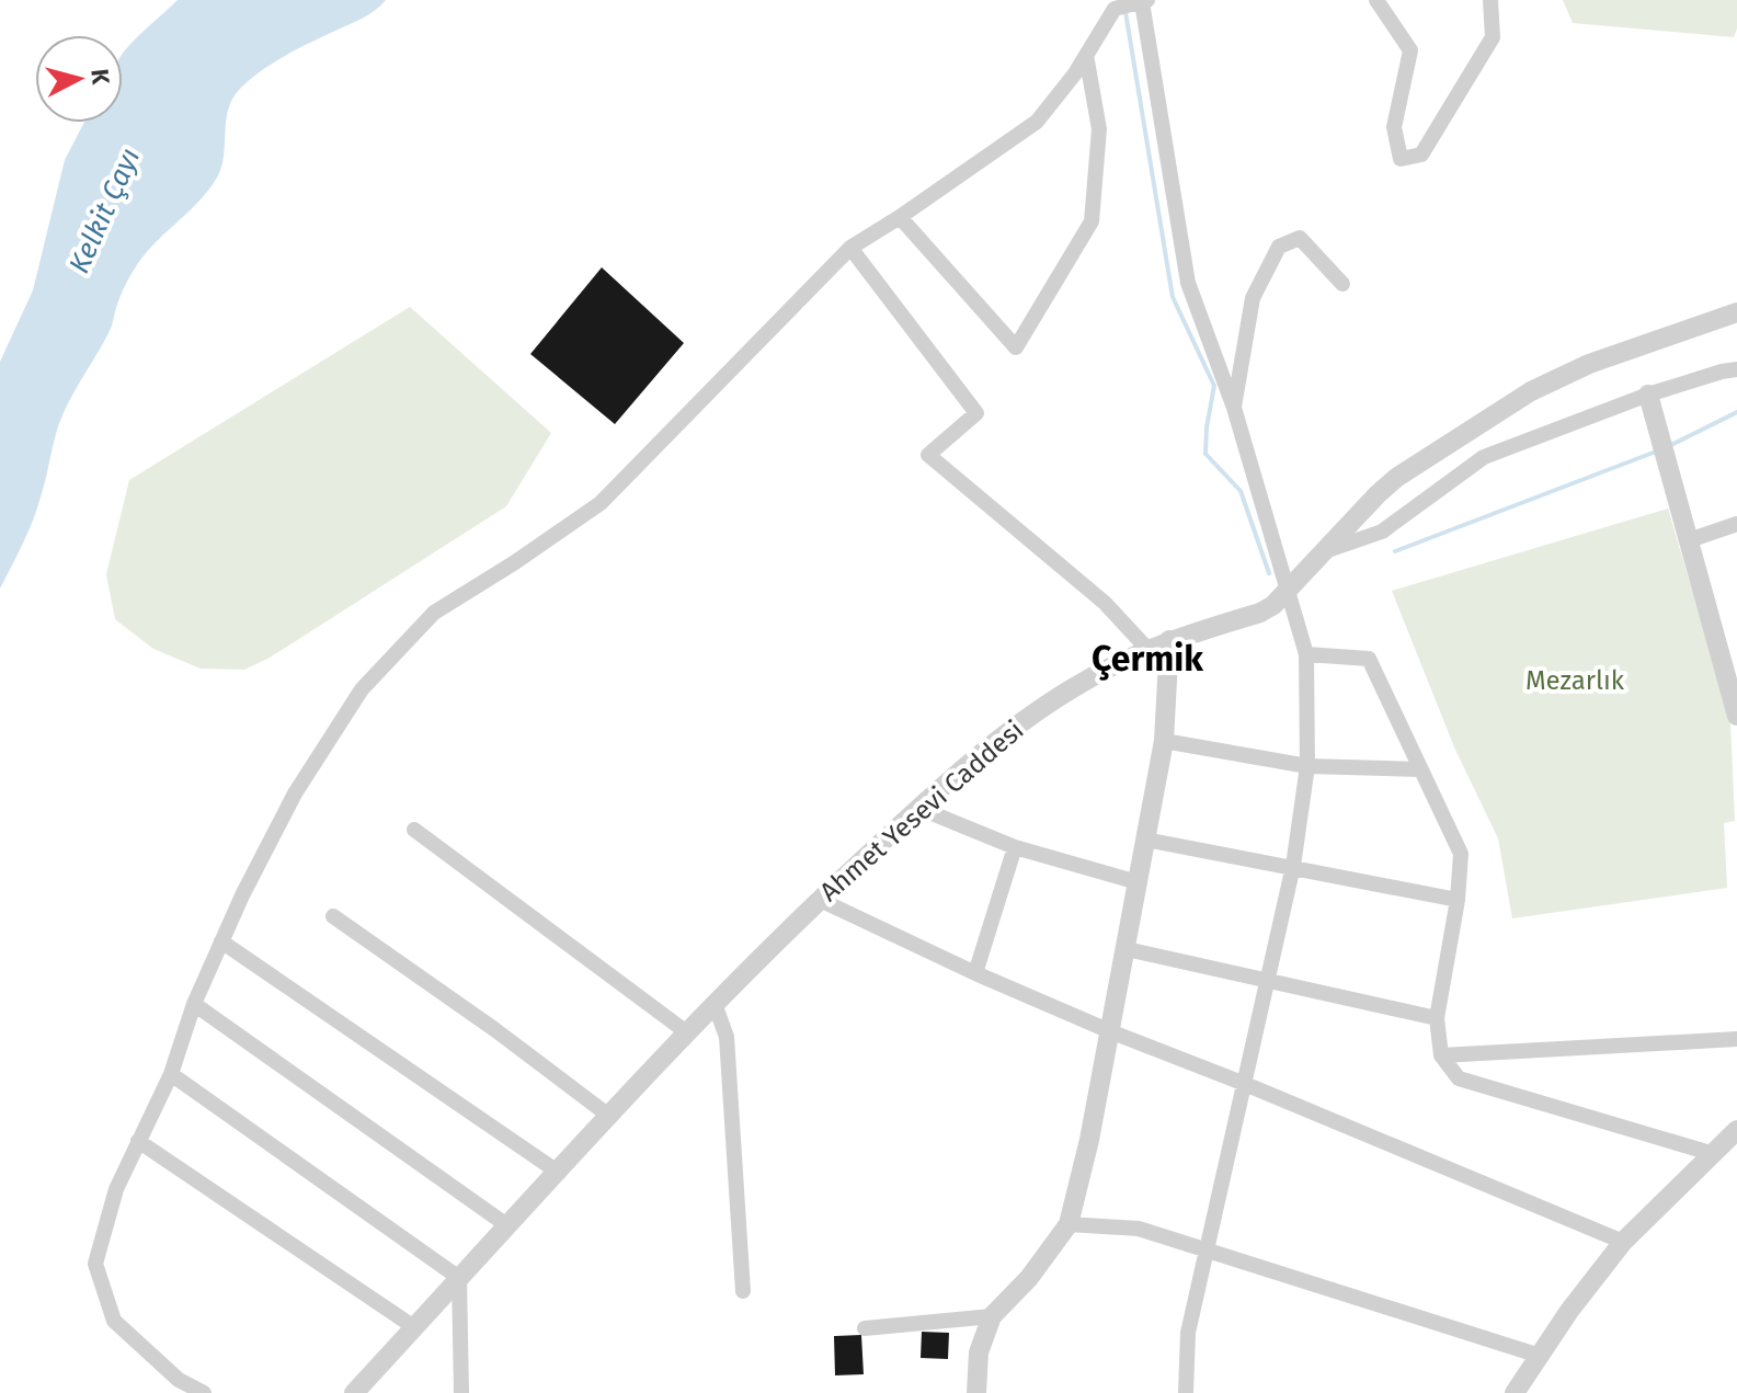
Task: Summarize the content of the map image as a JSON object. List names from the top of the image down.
{
  "streets": {
    "street": ["Ahmet Yesevi Caddesi"]
  },
  "districts": ["Çermik"],
  "water": ["Kelkit Çayı"],
  "parks": ["Mezarlık"],
  "north": "right"
}
